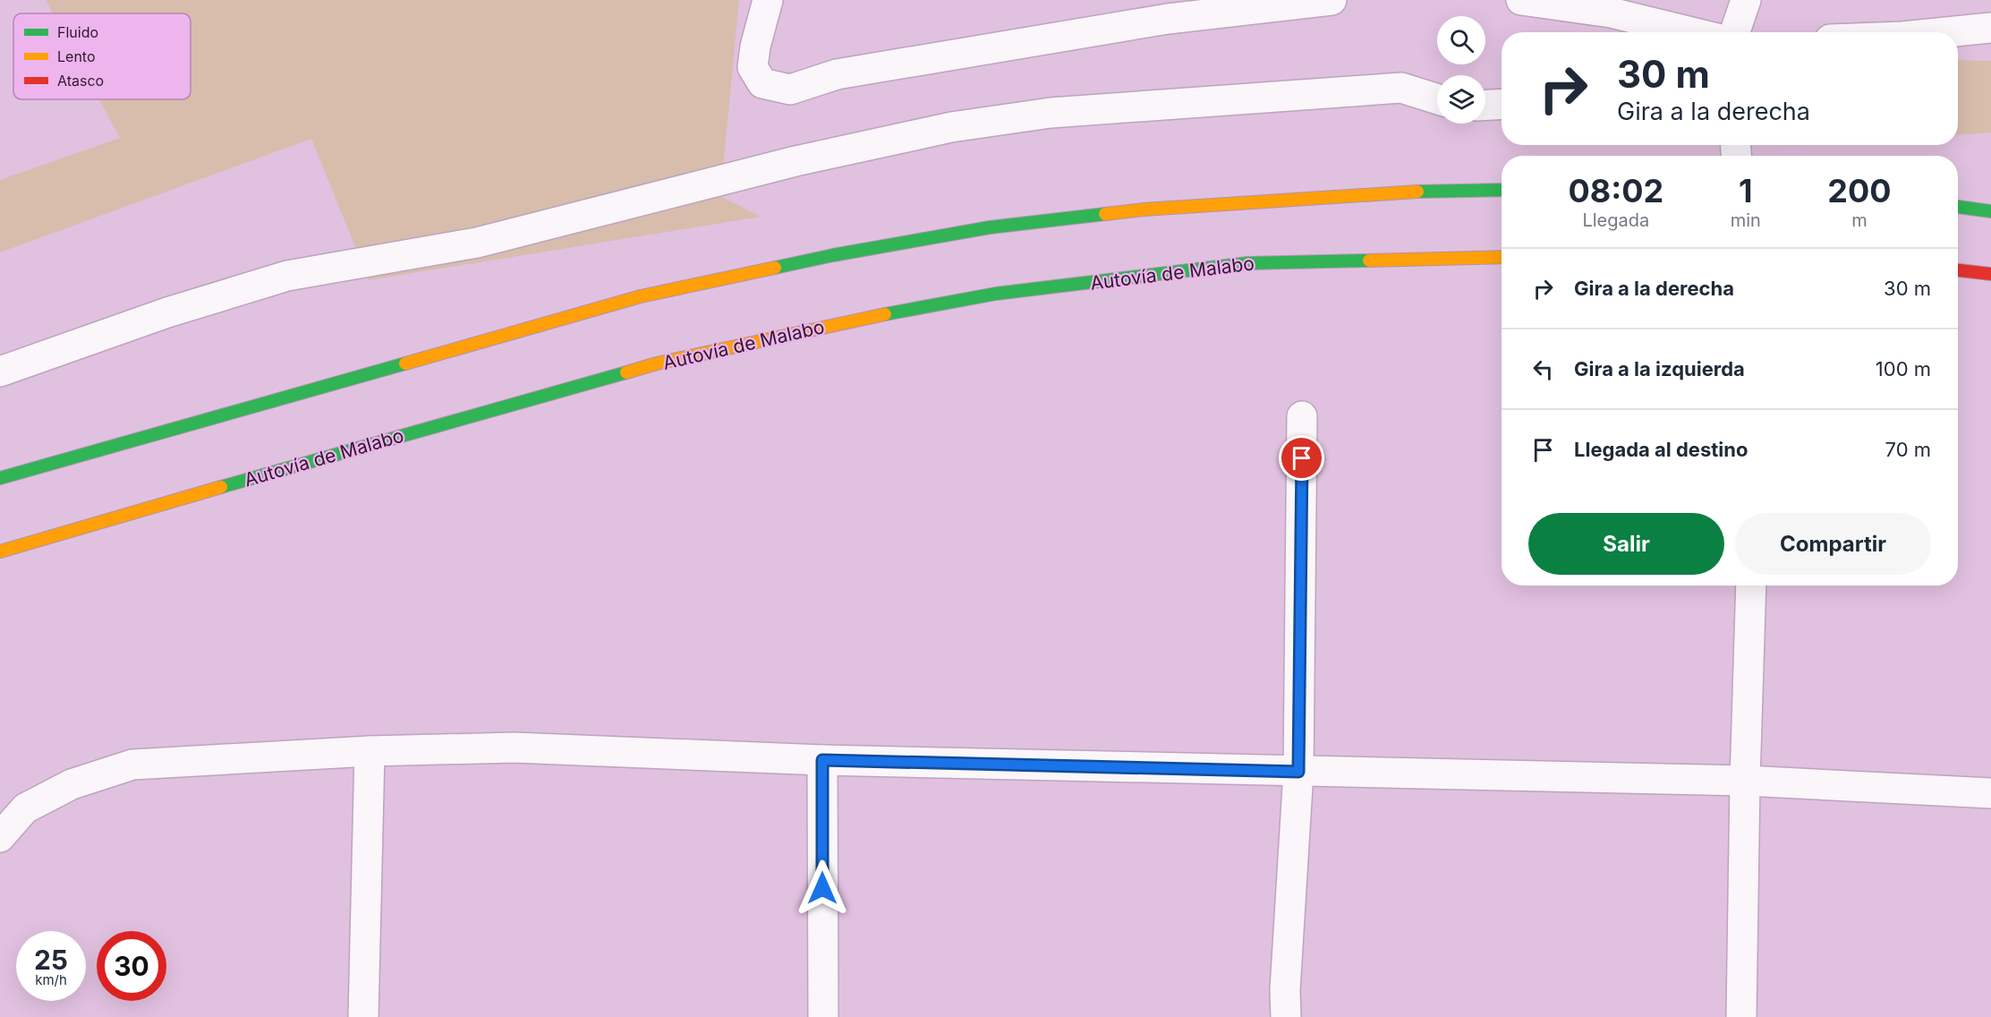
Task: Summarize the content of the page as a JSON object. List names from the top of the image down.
{
  "streets": {
    "highway": ["Autovía de Malabo"]
  },
  "legend": ["Fluido", "Lento", "Atasco"],
  "page": {
    "turn": ["30 m", "Gira a la derecha"],
    "eta": [
      "08:02",
      "Llegada",
      "1",
      "min",
      "200",
      "m"
    ],
    "list": [
      {
        "name": "Gira a la derecha",
        "value": "30 m"
      },
      {
        "name": "Gira a la izquierda",
        "value": "100 m"
      },
      {
        "name": "Llegada al destino",
        "value": "70 m"
      }
    ],
    "buttons": ["Salir", "Compartir"],
    "speed": "25 km/h",
    "limit": "30"
  }
}
